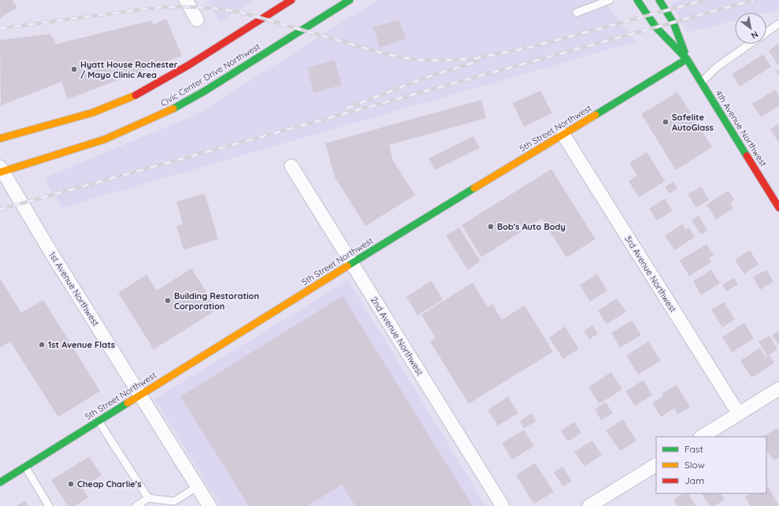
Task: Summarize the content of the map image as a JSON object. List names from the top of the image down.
{
  "streets": {
    "main road": ["Civic Center Drive Northwest", "5th Street Northwest", "4th Avenue Northwest"],
    "street": ["3rd Avenue Northwest", "1st Avenue Northwest", "2nd Avenue Northwest"]
  },
  "crossings": [
    ["Civic Center Drive Northwest", "1st Avenue Northwest"],
    ["5th Street Northwest", "4th Avenue Northwest"],
    ["5th Street Northwest", "3rd Avenue Northwest"],
    ["5th Street Northwest", "1st Avenue Northwest"],
    ["5th Street Northwest", "2nd Avenue Northwest"]
  ],
  "places": [
    "Hyatt House Rochester / Mayo Clinic Area",
    "Safelite AutoGlass",
    "Bob's Auto Body",
    "Building Restoration Corporation",
    "1st Avenue Flats",
    "Cheap Charlie's"
  ],
  "legend": ["Fast", "Slow", "Jam"],
  "north": "bottom right"
}
